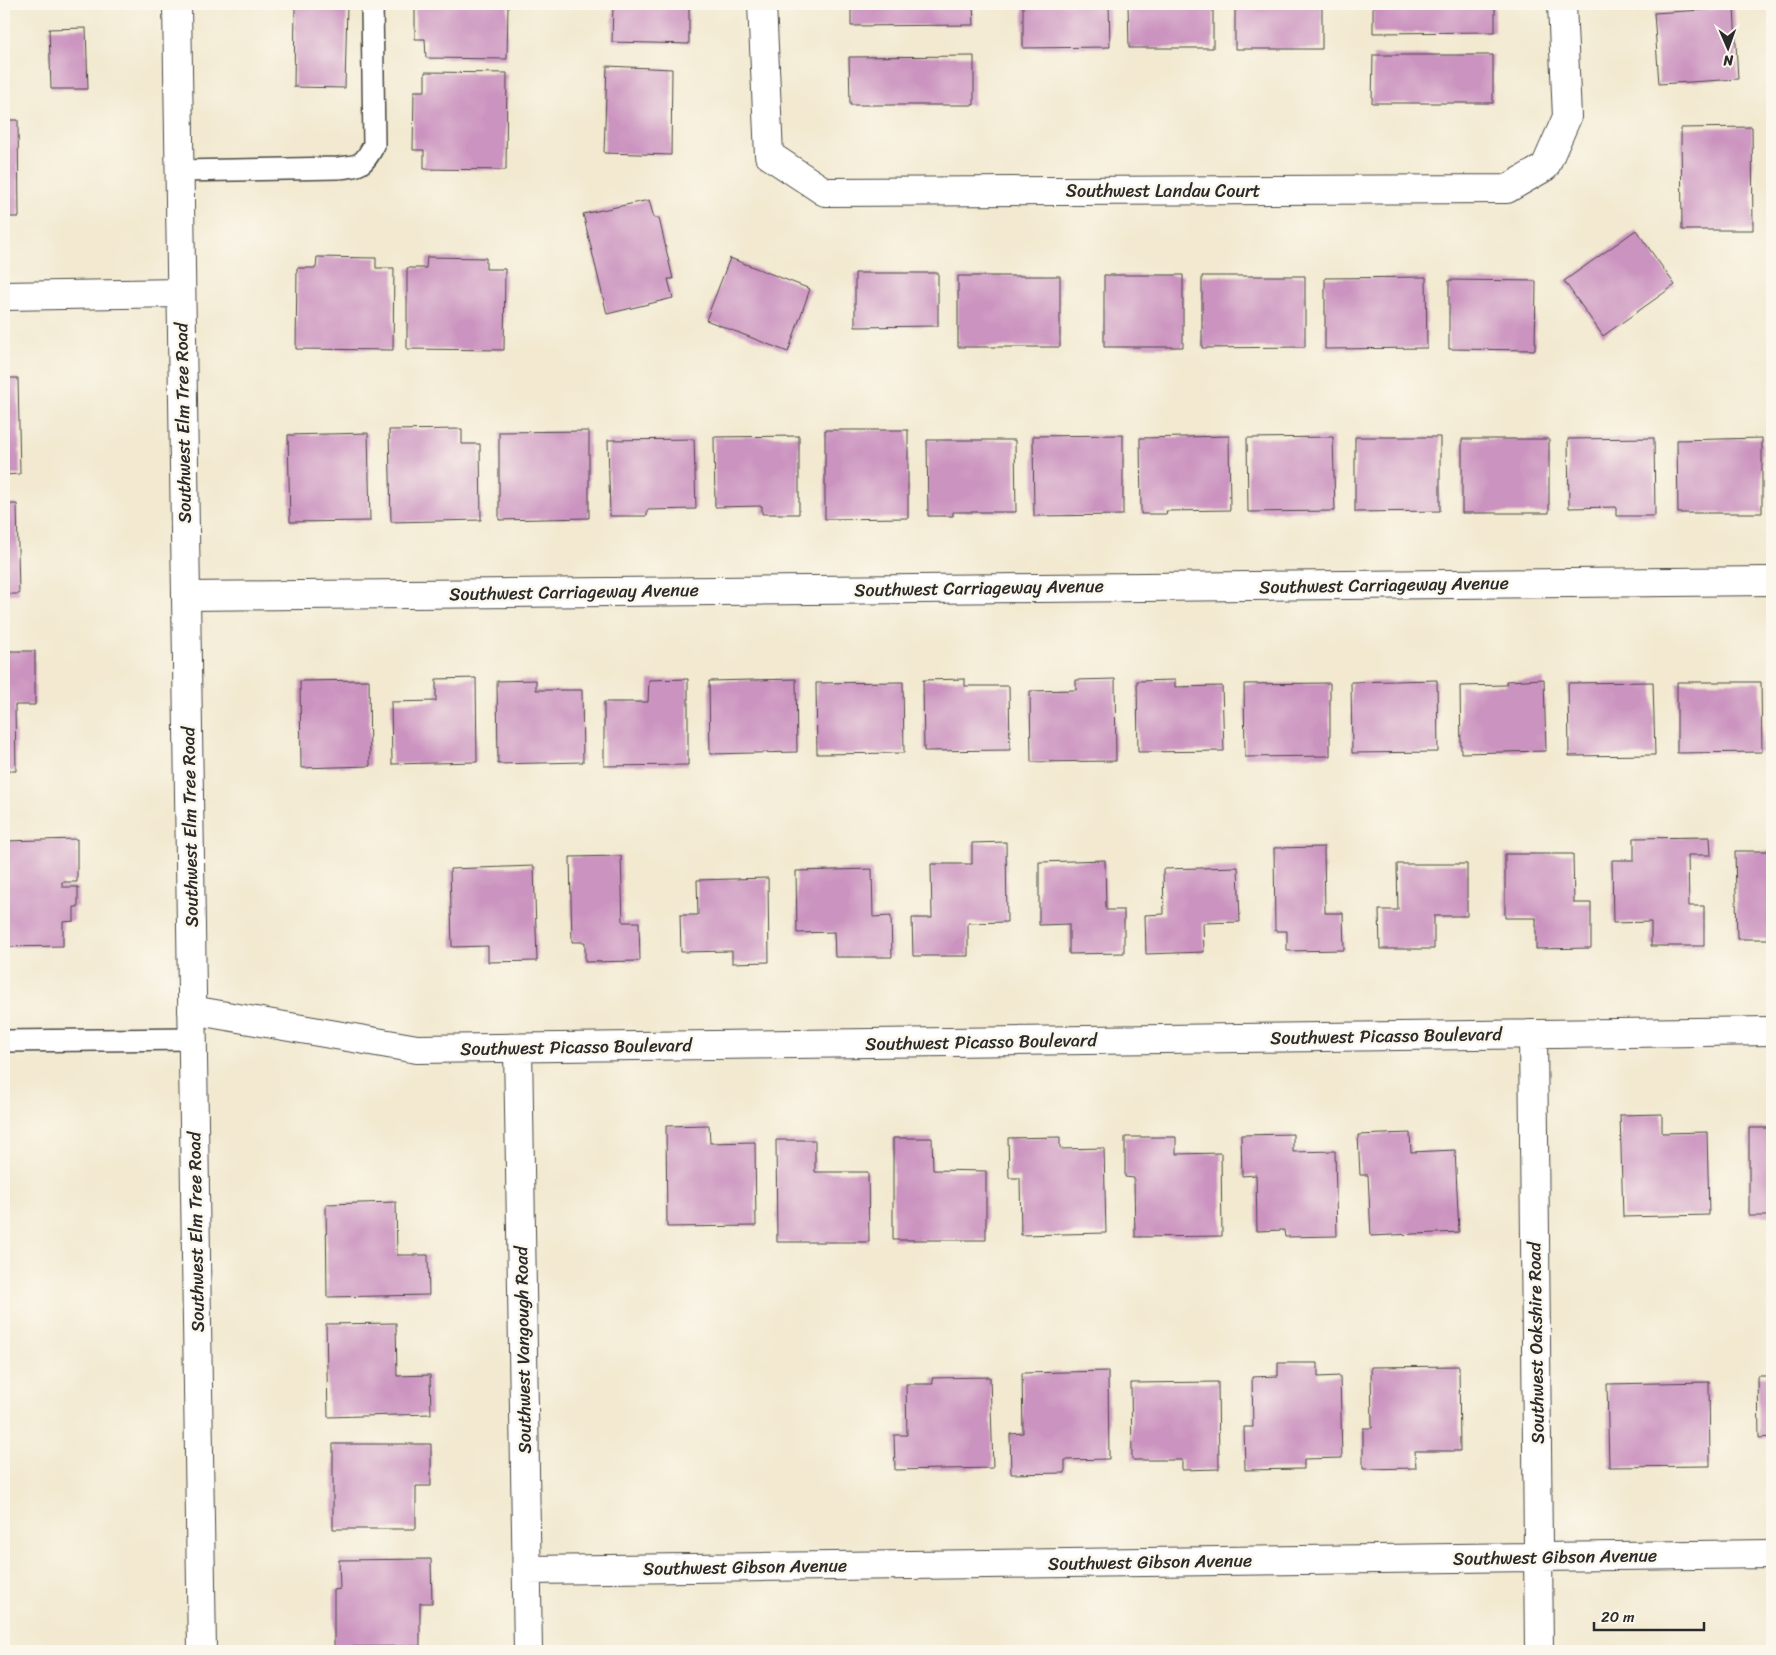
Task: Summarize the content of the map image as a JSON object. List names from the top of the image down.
{
  "streets": {
    "street": [
      "Southwest Landau Court",
      "Southwest Elm Tree Road",
      "Southwest Carriageway Avenue",
      "Southwest Picasso Boulevard",
      "Southwest Oakshire Road",
      "Southwest Vangough Road",
      "Southwest Gibson Avenue"
    ]
  },
  "crossings": [
    ["Southwest Elm Tree Road", "Southwest Carriageway Avenue"],
    ["Southwest Elm Tree Road", "Southwest Picasso Boulevard"],
    ["Southwest Picasso Boulevard", "Southwest Oakshire Road"],
    ["Southwest Picasso Boulevard", "Southwest Vangough Road"],
    ["Southwest Oakshire Road", "Southwest Gibson Avenue"],
    ["Southwest Vangough Road", "Southwest Gibson Avenue"]
  ],
  "scale_bar": "20 m",
  "north": "bottom"
}
